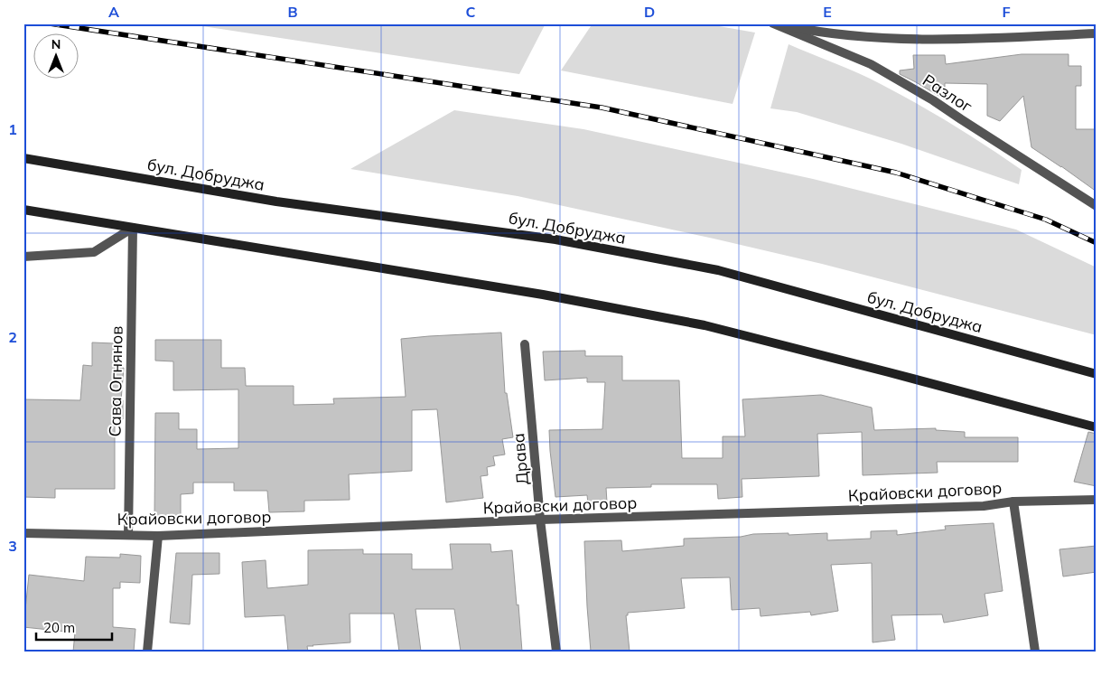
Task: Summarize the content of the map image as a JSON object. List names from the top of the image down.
{
  "streets": {
    "main road": ["бул. Добруджа"],
    "street": [
      "Разлог",
      "Сава Огнянов",
      "Драва",
      "Крайовски договор"
    ]
  },
  "crossings": [
    ["Сава Огнянов", "Крайовски договор"],
    ["Драва", "Крайовски договор"]
  ],
  "scale_bar": "20 m",
  "north": "top",
  "grid": {
    "columns": [
      "A",
      "B",
      "C",
      "D",
      "E",
      "F"
    ],
    "rows": ["1", "2", "3"]
  }
}
